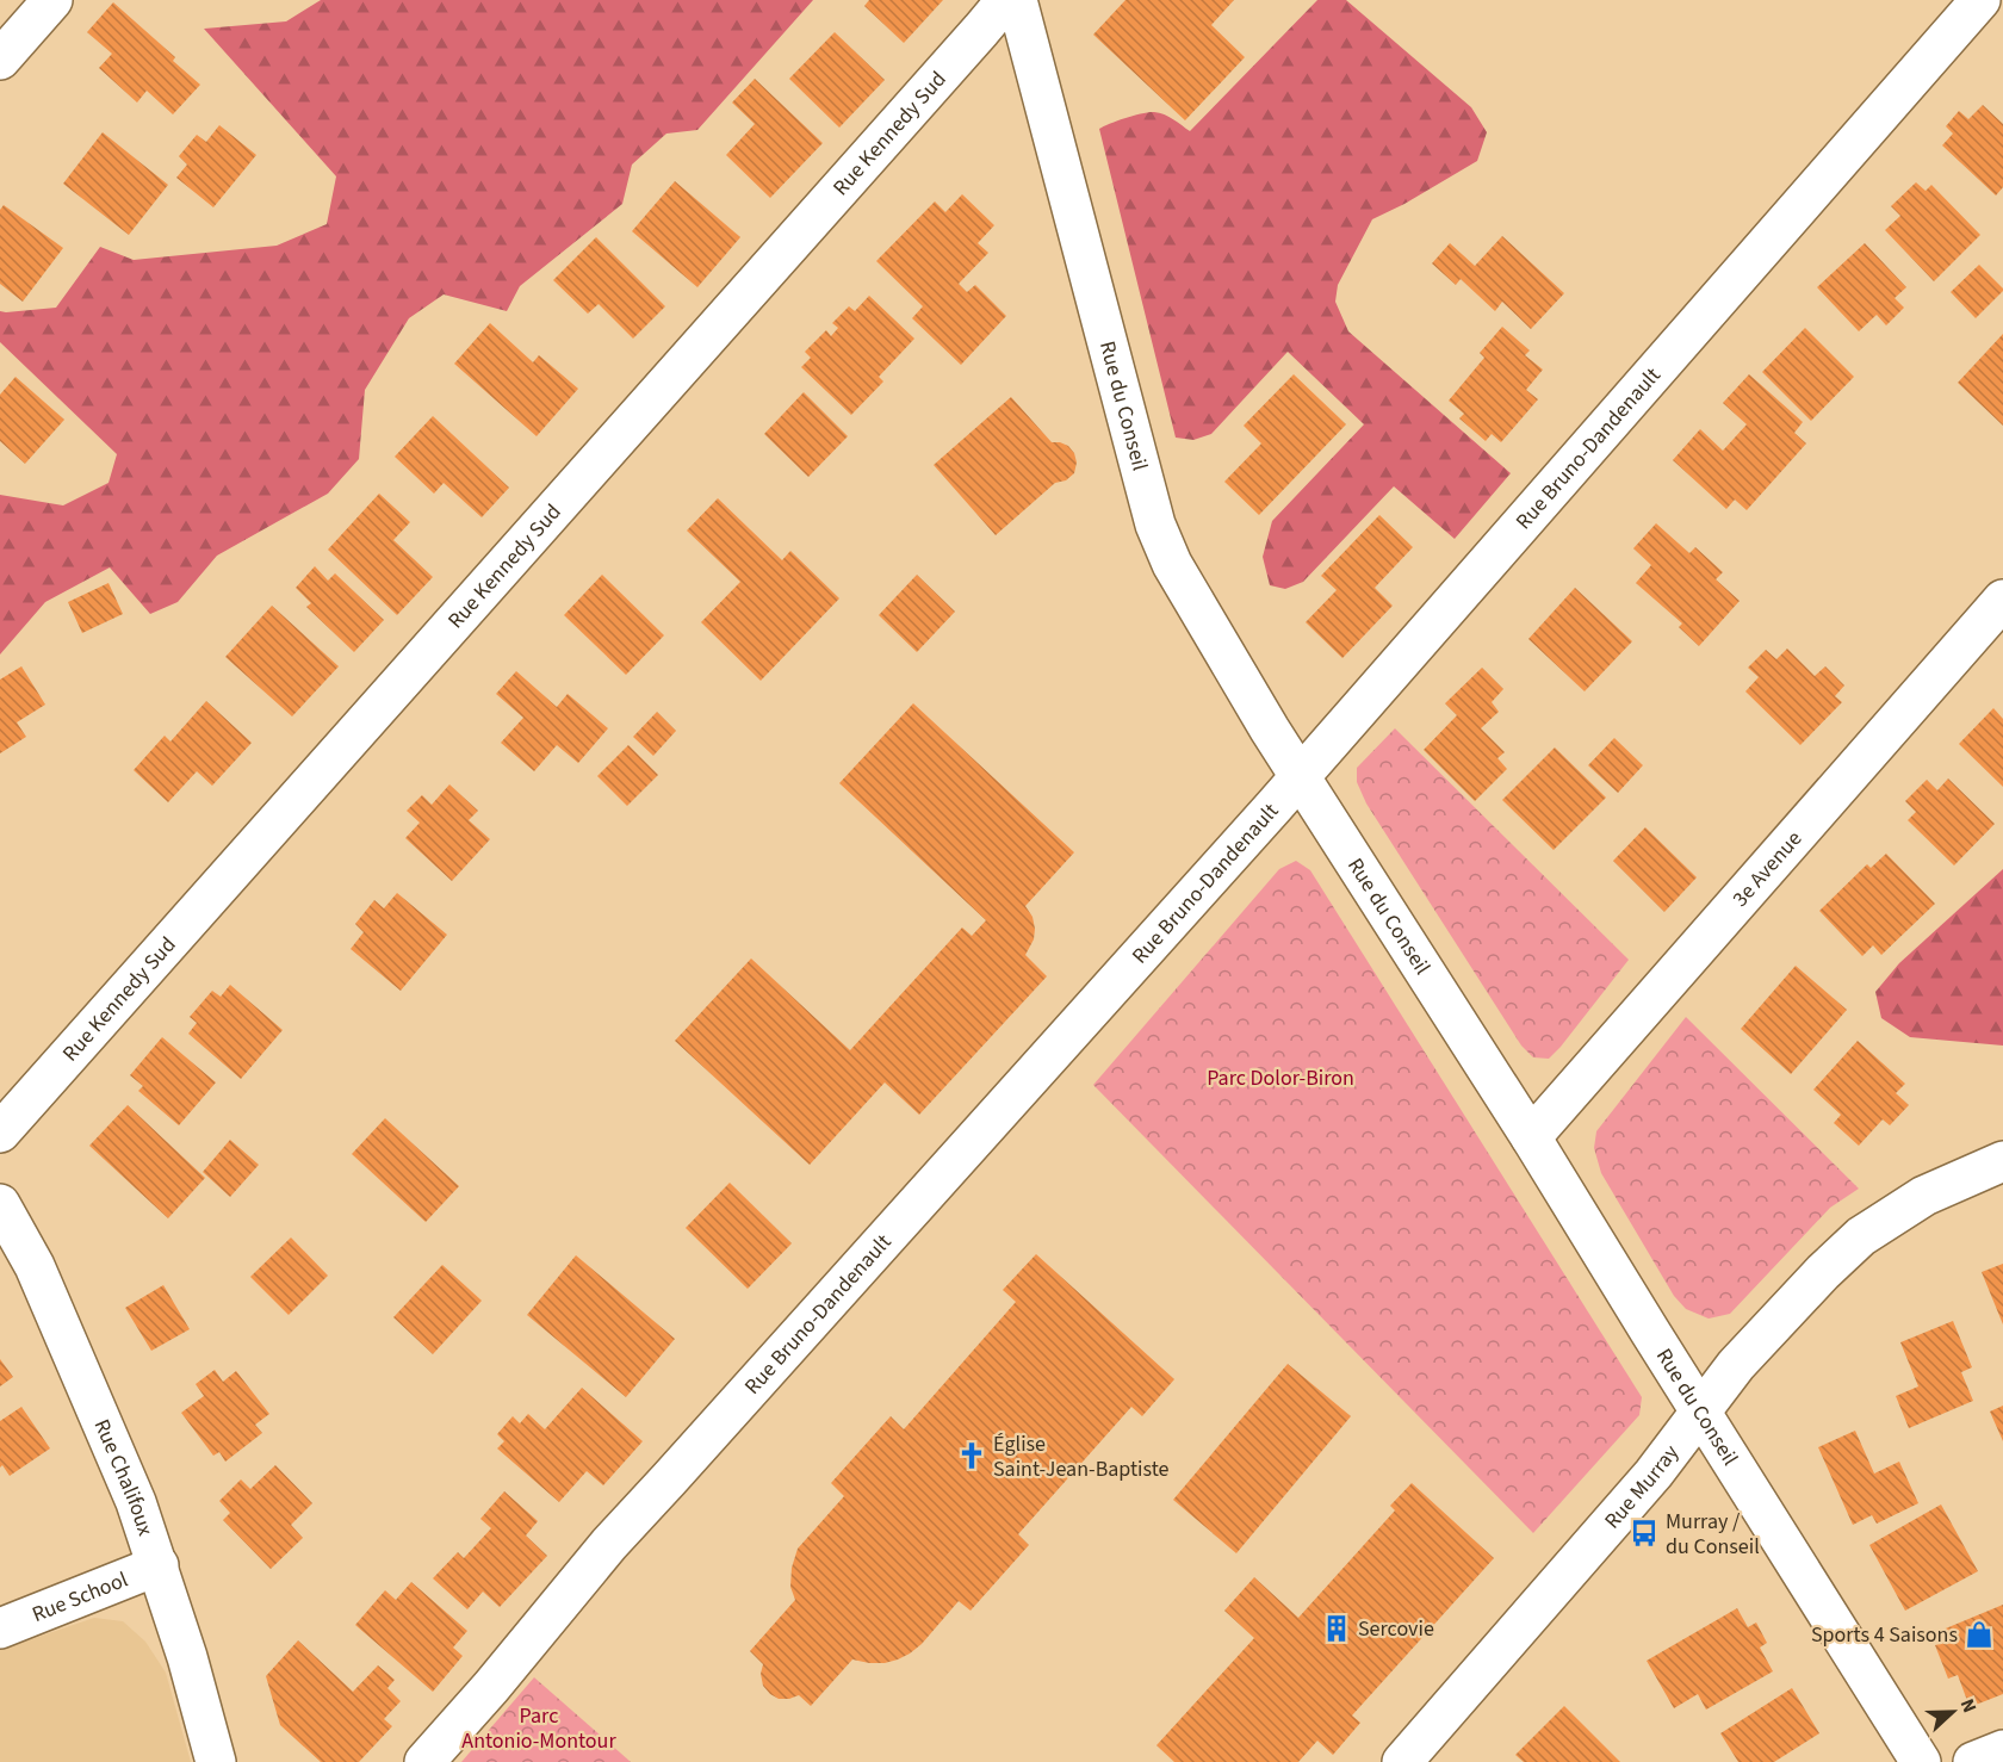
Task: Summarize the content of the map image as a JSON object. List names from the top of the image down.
{
  "streets": {
    "street": [
      "Rue Kennedy Sud",
      "Rue du Conseil",
      "Rue Bruno-Dandenault",
      "3e Avenue",
      "Rue Chalifoux",
      "Rue Murray",
      "Rue School"
    ]
  },
  "crossings": [
    ["Rue du Conseil", "Rue Bruno-Dandenault"],
    ["Rue du Conseil", "3e Avenue"],
    ["Rue du Conseil", "Rue Murray"],
    ["Rue Chalifoux", "Rue School"]
  ],
  "parks": ["Parc Dolor-Biron", "Parc Antonio-Montour"],
  "places": {
    "church": ["Église Saint-Jean-Baptiste"],
    "bus stop": ["Murray / du Conseil"],
    "building": ["Sercovie"],
    "shop": ["Sports 4 Saisons"]
  },
  "north": "right"
}
